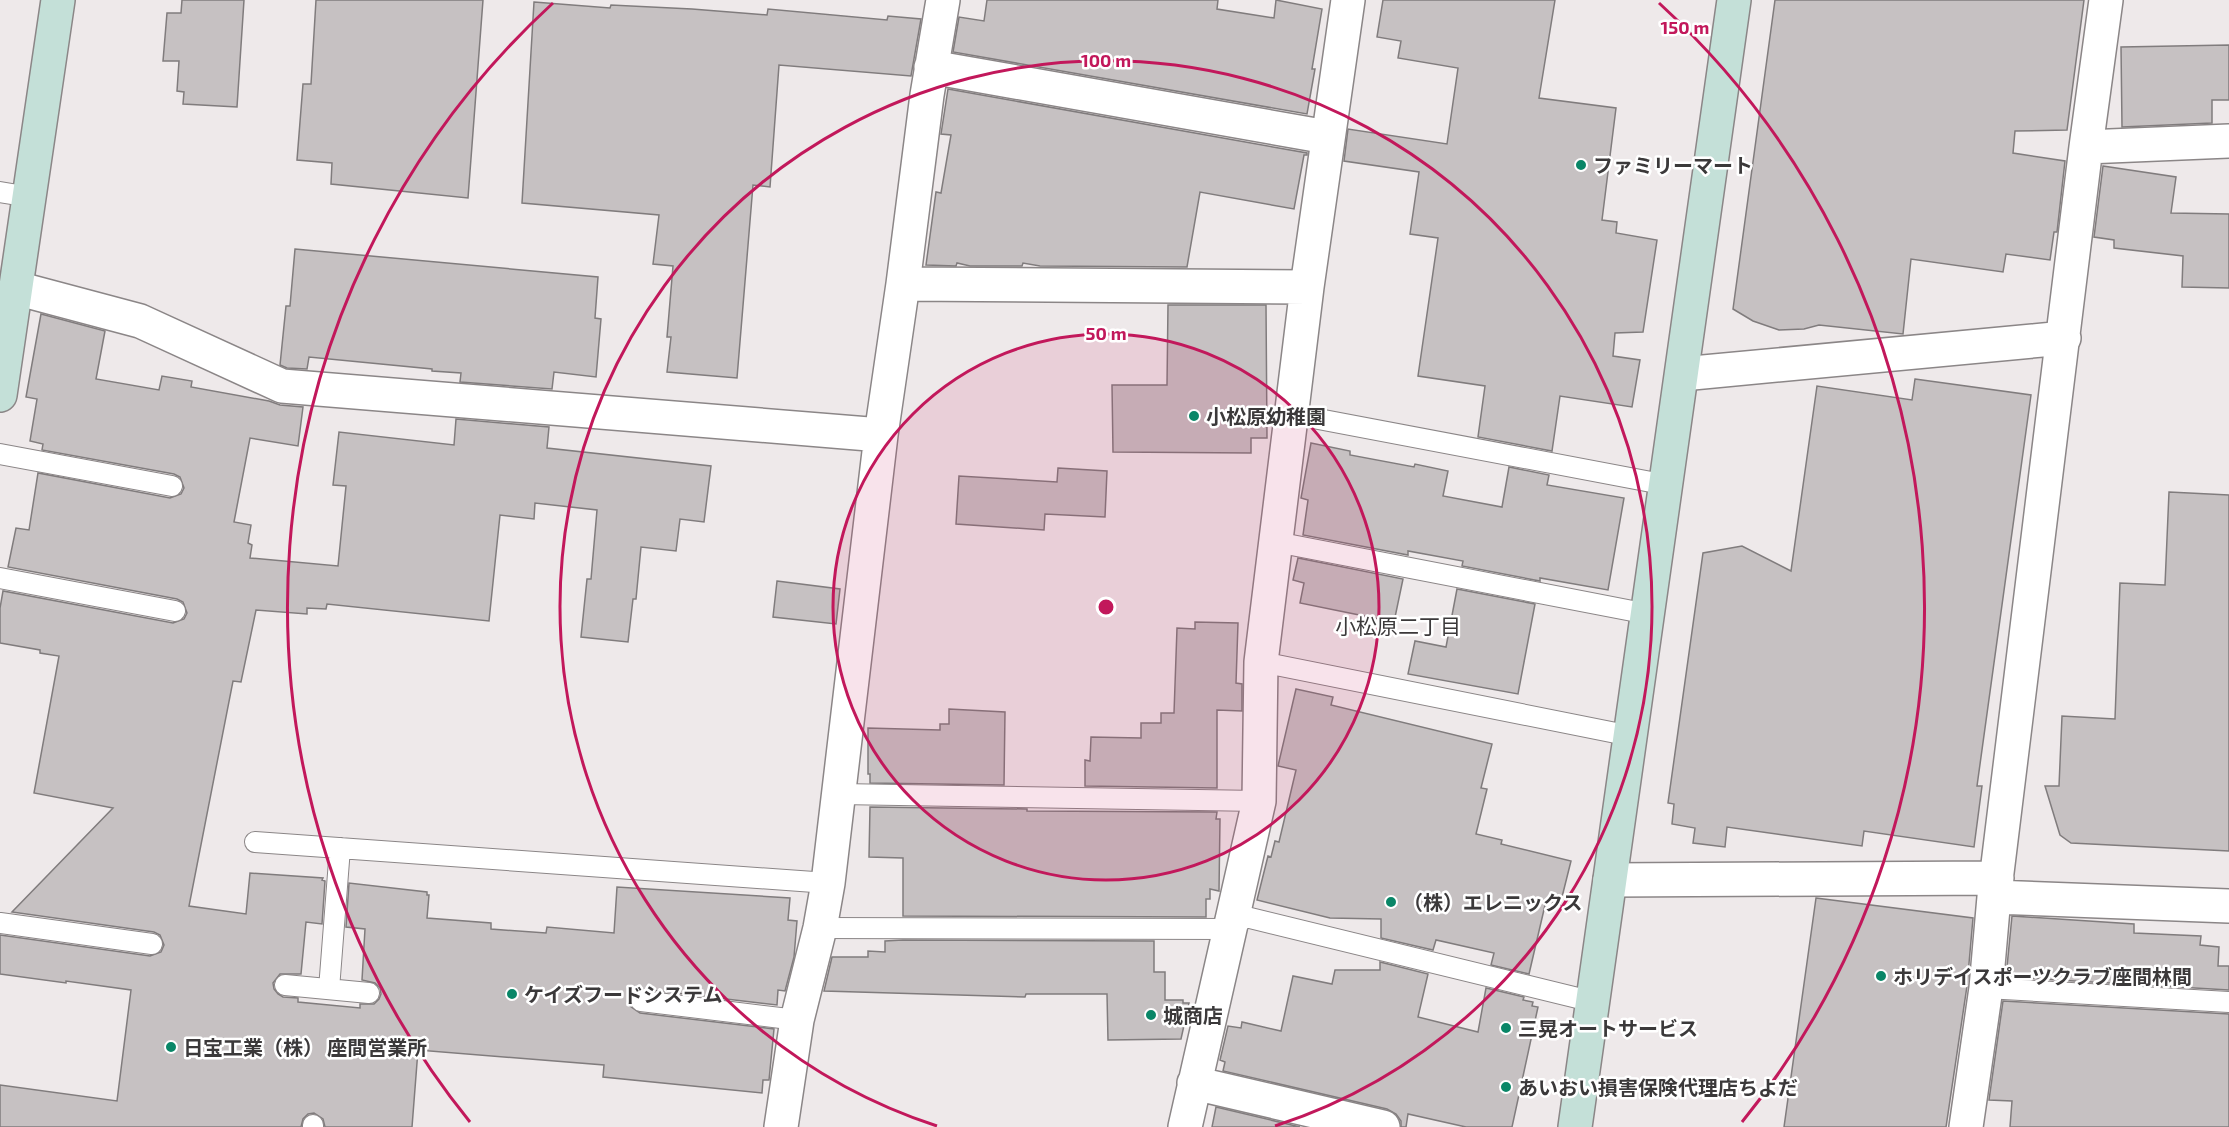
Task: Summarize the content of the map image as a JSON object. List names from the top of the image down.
{
  "districts": ["小松原二丁目"],
  "places": [
    "ファミリーマート",
    "小松原幼稚園",
    "（株）エレニックス",
    "ホリデイスポーツクラブ座間林間",
    "ケイズフードシステム",
    "城商店",
    "三晃オートサービス",
    "日宝工業（株） 座間営業所",
    "あいおい損害保険代理店ちよだ"
  ],
  "rings": ["150 m", "100 m", "50 m"]
}
